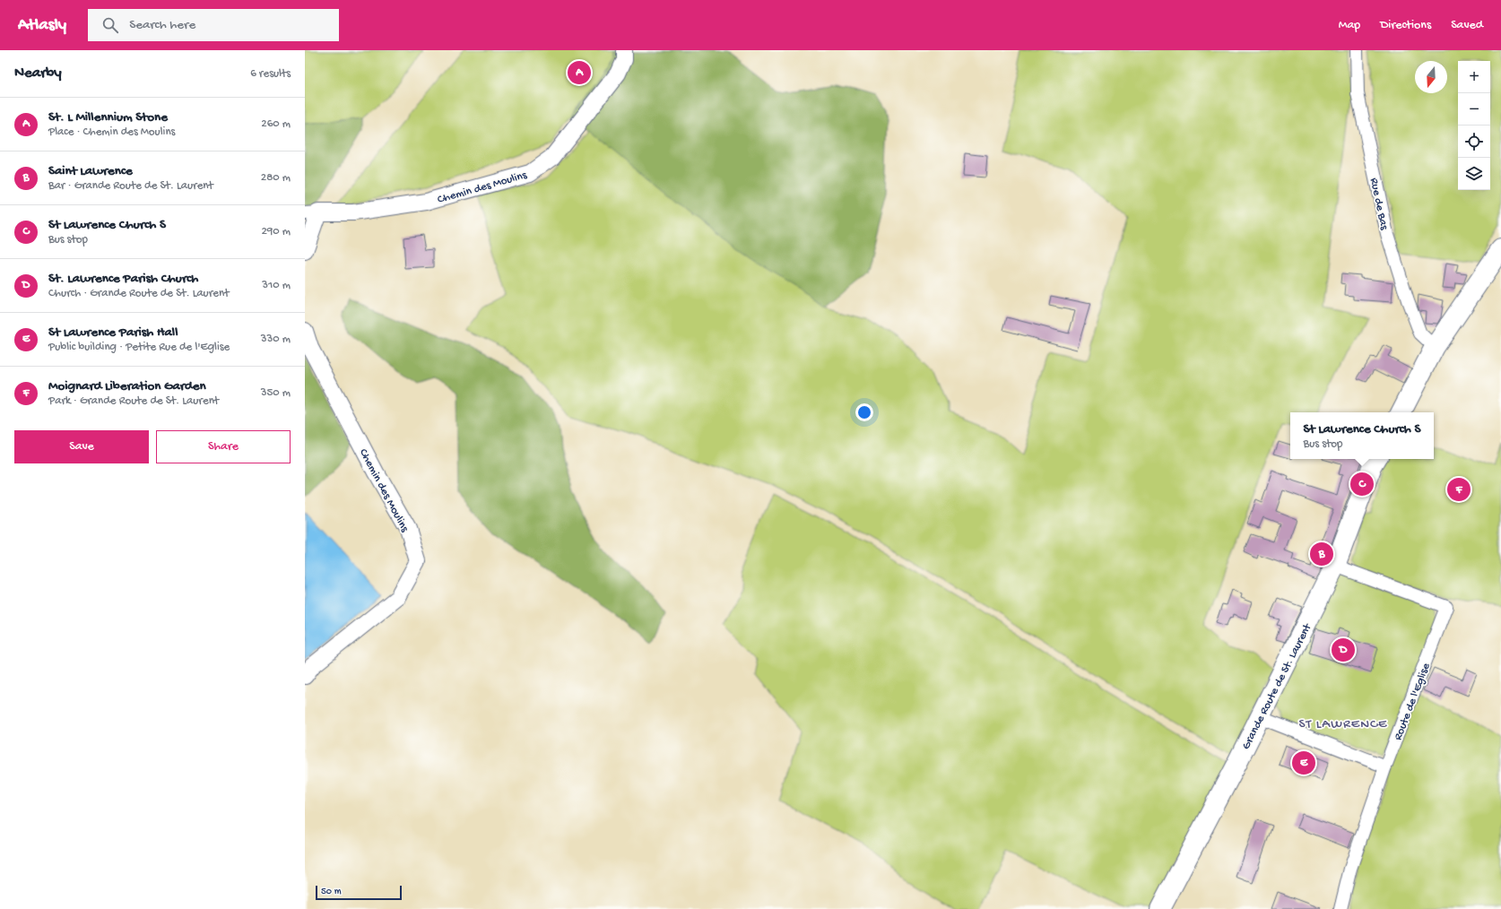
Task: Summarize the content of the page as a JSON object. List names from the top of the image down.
{
  "streets": {
    "main road": ["Grande Route de St. Laurent"],
    "street": ["Chemin des Moulins", "Rue de Bas", "Route de l'Eglise"]
  },
  "crossings": [
    ["Grande Route de St. Laurent", "Route de l'Eglise"]
  ],
  "districts": ["ST LAWRENCE"],
  "scale_bar": "50 m",
  "north": "bottom",
  "page": {
    "header": "Atlasly",
    "search": "Search here",
    "nav": ["Map", "Directions", "Saved"],
    "heading": ["Nearby", "6 results"],
    "pins": [
      "A",
      "C",
      "F",
      "B",
      "D",
      "E"
    ],
    "map_buttons": ["+", "−"],
    "list": [
      {
        "mark": "A",
        "name": "St. L Millennium Stone",
        "note": "Place · Chemin des Moulins",
        "value": "260 m"
      },
      {
        "mark": "B",
        "name": "Saint Lawrence",
        "note": "Bar · Grande Route de St. Laurent",
        "value": "280 m"
      },
      {
        "mark": "C",
        "name": "St Lawrence Church S",
        "note": "Bus stop",
        "value": "290 m"
      },
      {
        "mark": "D",
        "name": "St. Lawrence Parish Church",
        "note": "Church · Grande Route de St. Laurent",
        "value": "310 m"
      },
      {
        "mark": "E",
        "name": "St Lawrence Parish Hall",
        "note": "Public building · Petite Rue de l'Eglise",
        "value": "330 m"
      },
      {
        "mark": "F",
        "name": "Moignard Liberation Garden",
        "note": "Park · Grande Route de St. Laurent",
        "value": "350 m"
      }
    ],
    "popup": ["St Lawrence Church S", "Bus stop"],
    "buttons": ["Save", "Share"],
    "scale": "50 m"
  }
}
